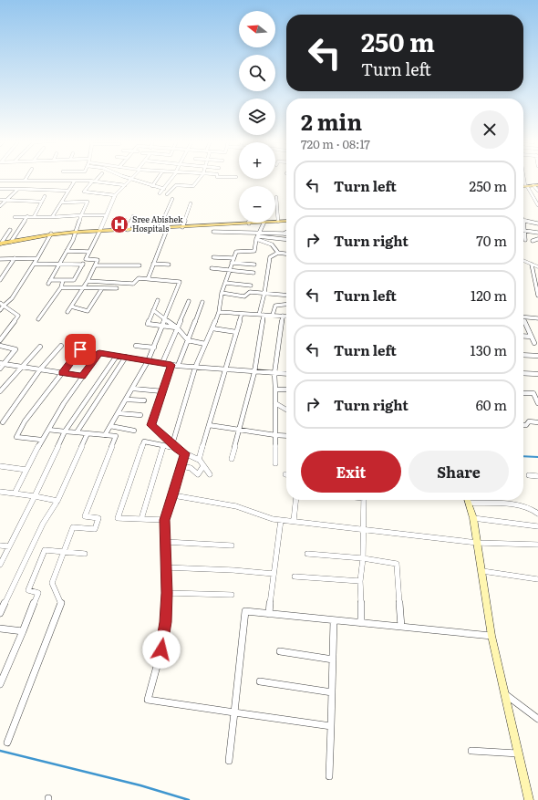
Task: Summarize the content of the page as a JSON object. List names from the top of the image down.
{
  "places": {
    "hospital": ["Sree Abishek Hospitals"]
  },
  "north": "left",
  "page": {
    "map_buttons": ["+", "−"],
    "turn": ["250 m", "Turn left"],
    "heading": ["2 min", "720 m · 08:17"],
    "list": [
      {
        "name": "Turn left",
        "value": "250 m"
      },
      {
        "name": "Turn right",
        "value": "70 m"
      },
      {
        "name": "Turn left",
        "value": "120 m"
      },
      {
        "name": "Turn left",
        "value": "130 m"
      },
      {
        "name": "Turn right",
        "value": "60 m"
      }
    ],
    "buttons": ["Exit", "Share"]
  }
}
